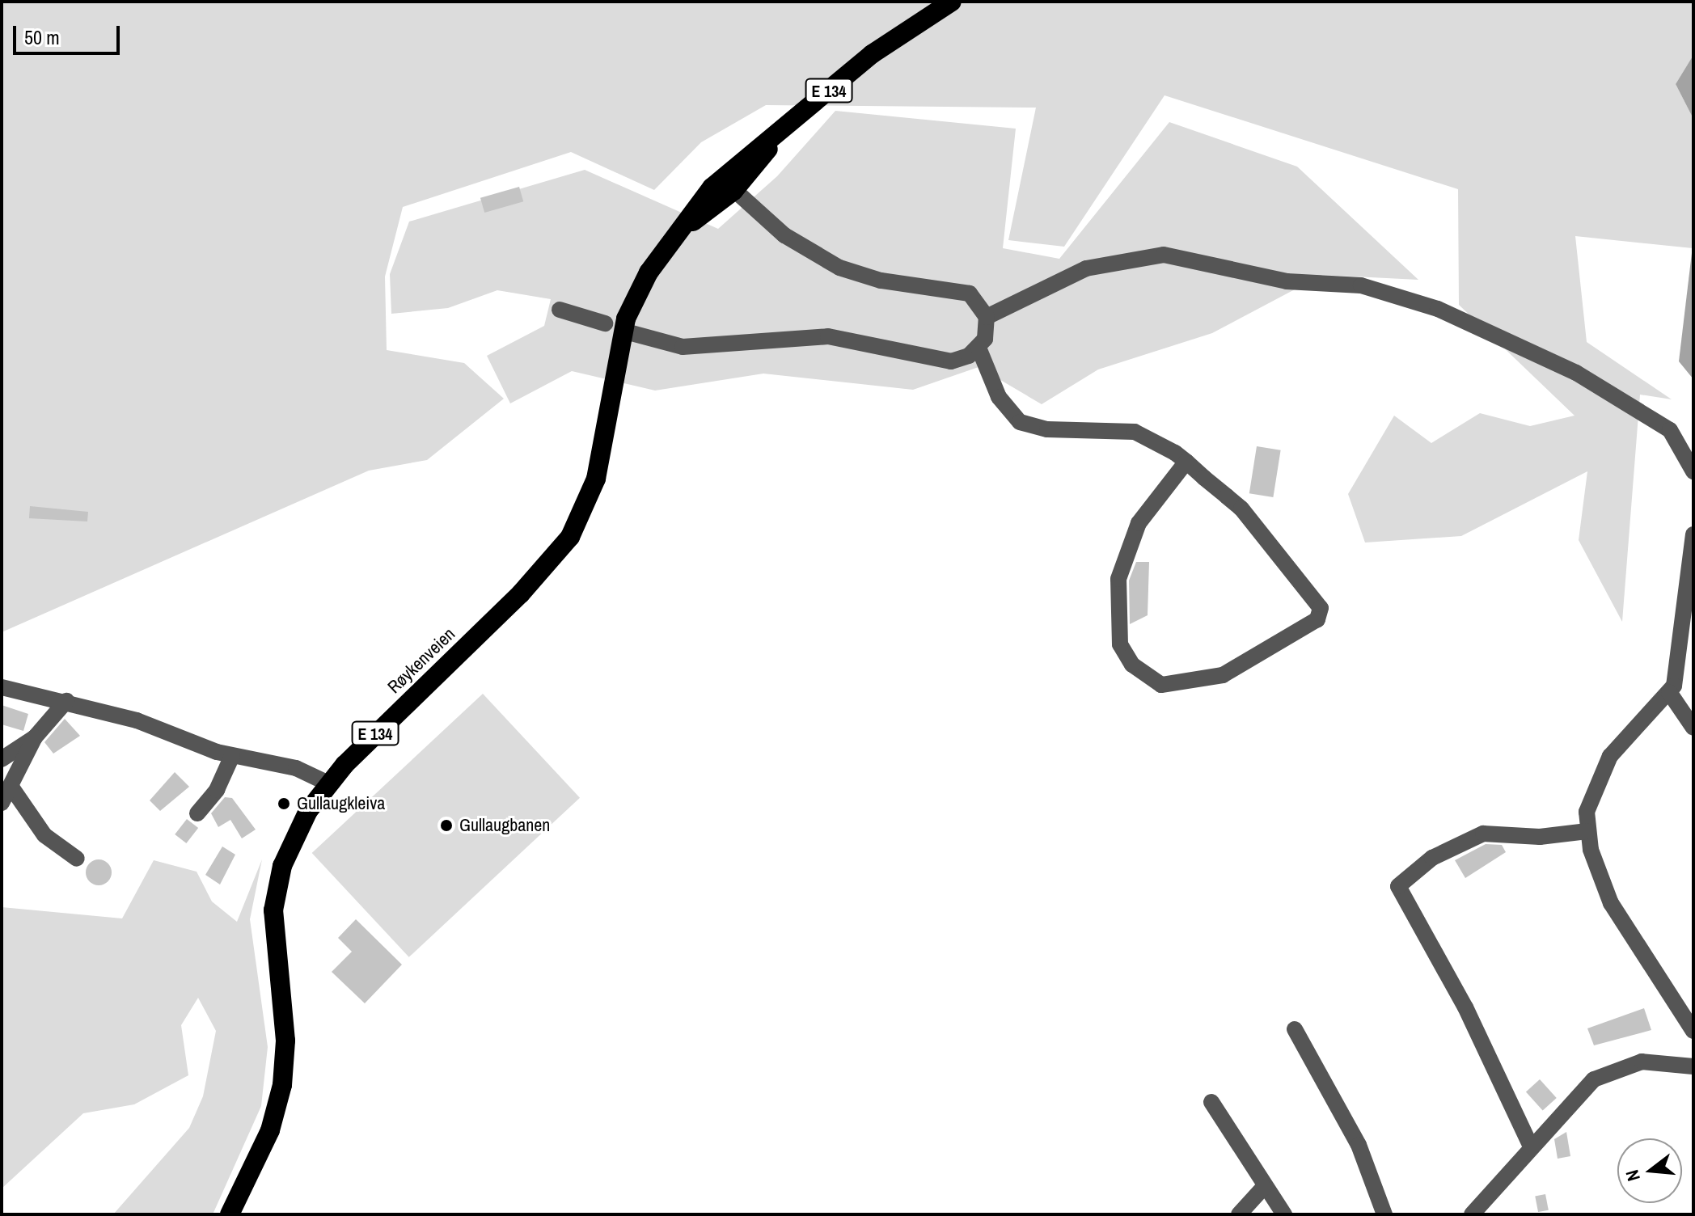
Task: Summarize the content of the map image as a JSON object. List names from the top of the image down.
{
  "streets": {
    "highway": ["E 134", "Røykenveien"]
  },
  "places": ["Gullaugkleiva", "Gullaugbanen"],
  "scale_bar": "50 m",
  "north": "left"
}
